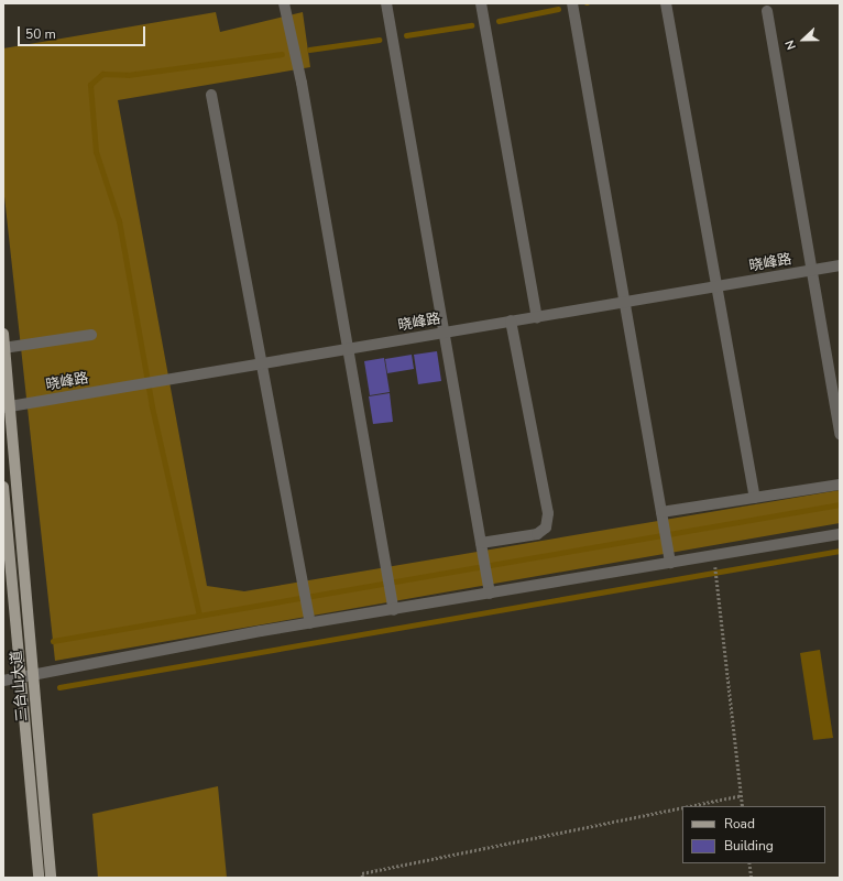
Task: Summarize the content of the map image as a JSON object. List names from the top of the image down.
{
  "streets": {
    "main road": ["三台山大道"],
    "street": ["晓峰路"]
  },
  "crossings": [
    ["晓峰路", "三台山大道"]
  ],
  "legend": ["Road", "Building"],
  "scale_bar": "50 m",
  "north": "left"
}
